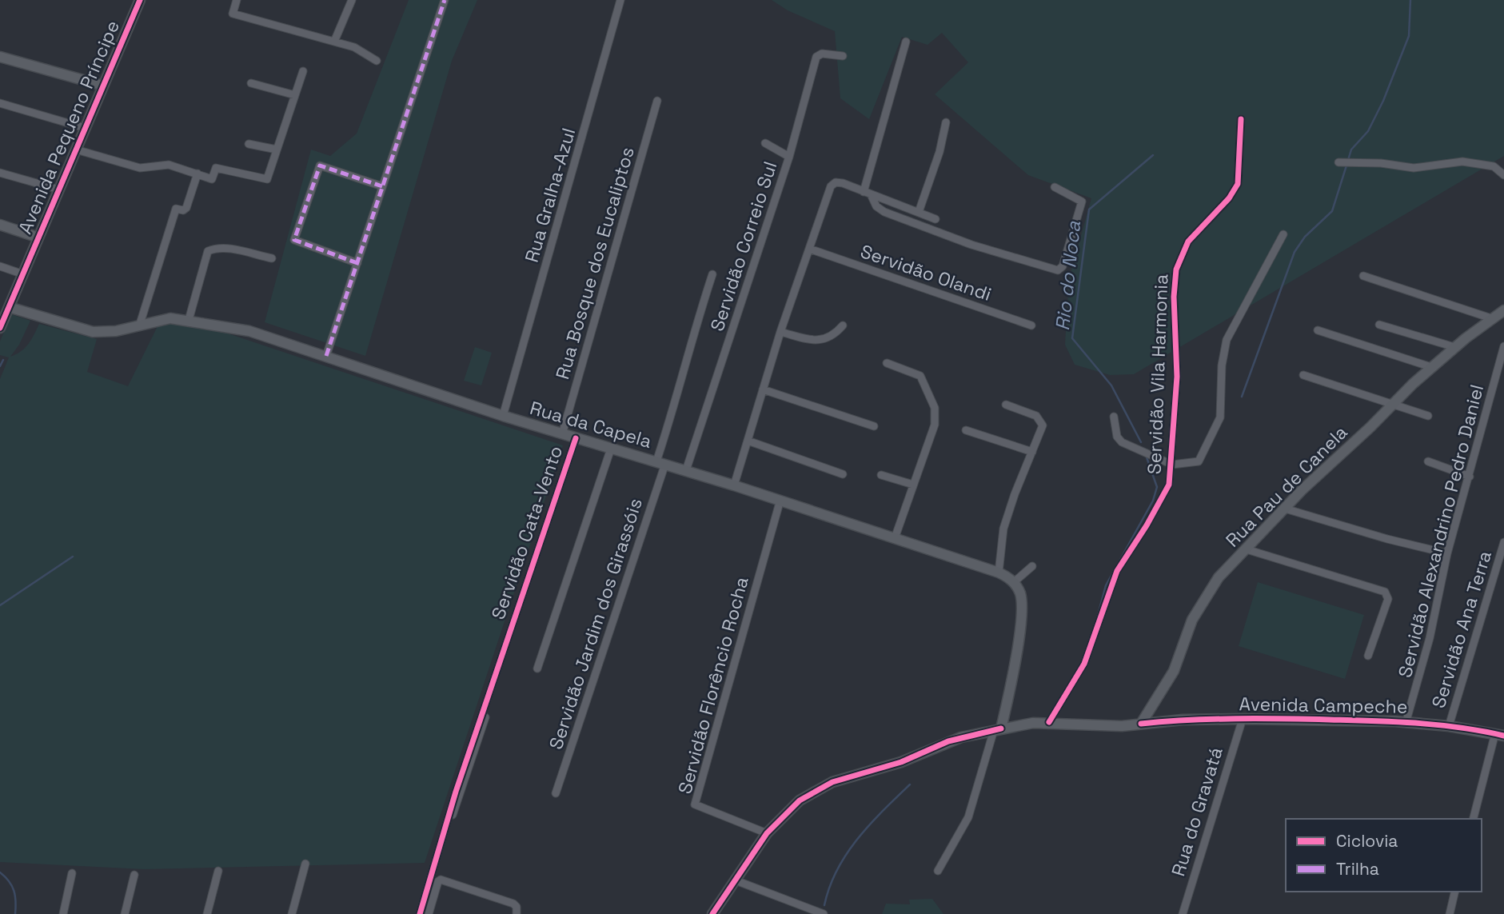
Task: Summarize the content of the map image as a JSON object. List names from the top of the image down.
{
  "streets": {
    "main road": [
      "Avenida Pequeno Príncipe",
      "Rua da Capela",
      "Rua Pau de Canela",
      "Avenida Campeche"
    ],
    "street": [
      "Rua Gralha-Azul",
      "Servidão Correio Sul",
      "Rua Bosque dos Eucaliptos",
      "Servidão Olandi",
      "Servidão Vila Harmonia",
      "Servidão Alexandrino Pedro Daniel",
      "Servidão Cata-Vento",
      "Servidão Jardim dos Girassóis",
      "Servidão Ana Terra",
      "Servidão Florêncio Rocha",
      "Rua do Gravatá"
    ]
  },
  "crossings": [
    ["Avenida Pequeno Príncipe", "Rua da Capela"],
    ["Rua Gralha-Azul", "Rua da Capela"],
    ["Servidão Correio Sul", "Rua da Capela"],
    ["Rua Bosque dos Eucaliptos", "Rua da Capela"],
    ["Servidão Vila Harmonia", "Avenida Campeche"],
    ["Rua da Capela", "Servidão Cata-Vento"],
    ["Rua da Capela", "Servidão Jardim dos Girassóis"],
    ["Rua da Capela", "Servidão Florêncio Rocha"],
    ["Rua Pau de Canela", "Avenida Campeche"],
    ["Servidão Alexandrino Pedro Daniel", "Avenida Campeche"],
    ["Servidão Ana Terra", "Avenida Campeche"],
    ["Servidão Florêncio Rocha", "Avenida Campeche"],
    ["Avenida Campeche", "Rua do Gravatá"]
  ],
  "water": ["Rio do Noca"],
  "legend": ["Ciclovia", "Trilha"]
}
